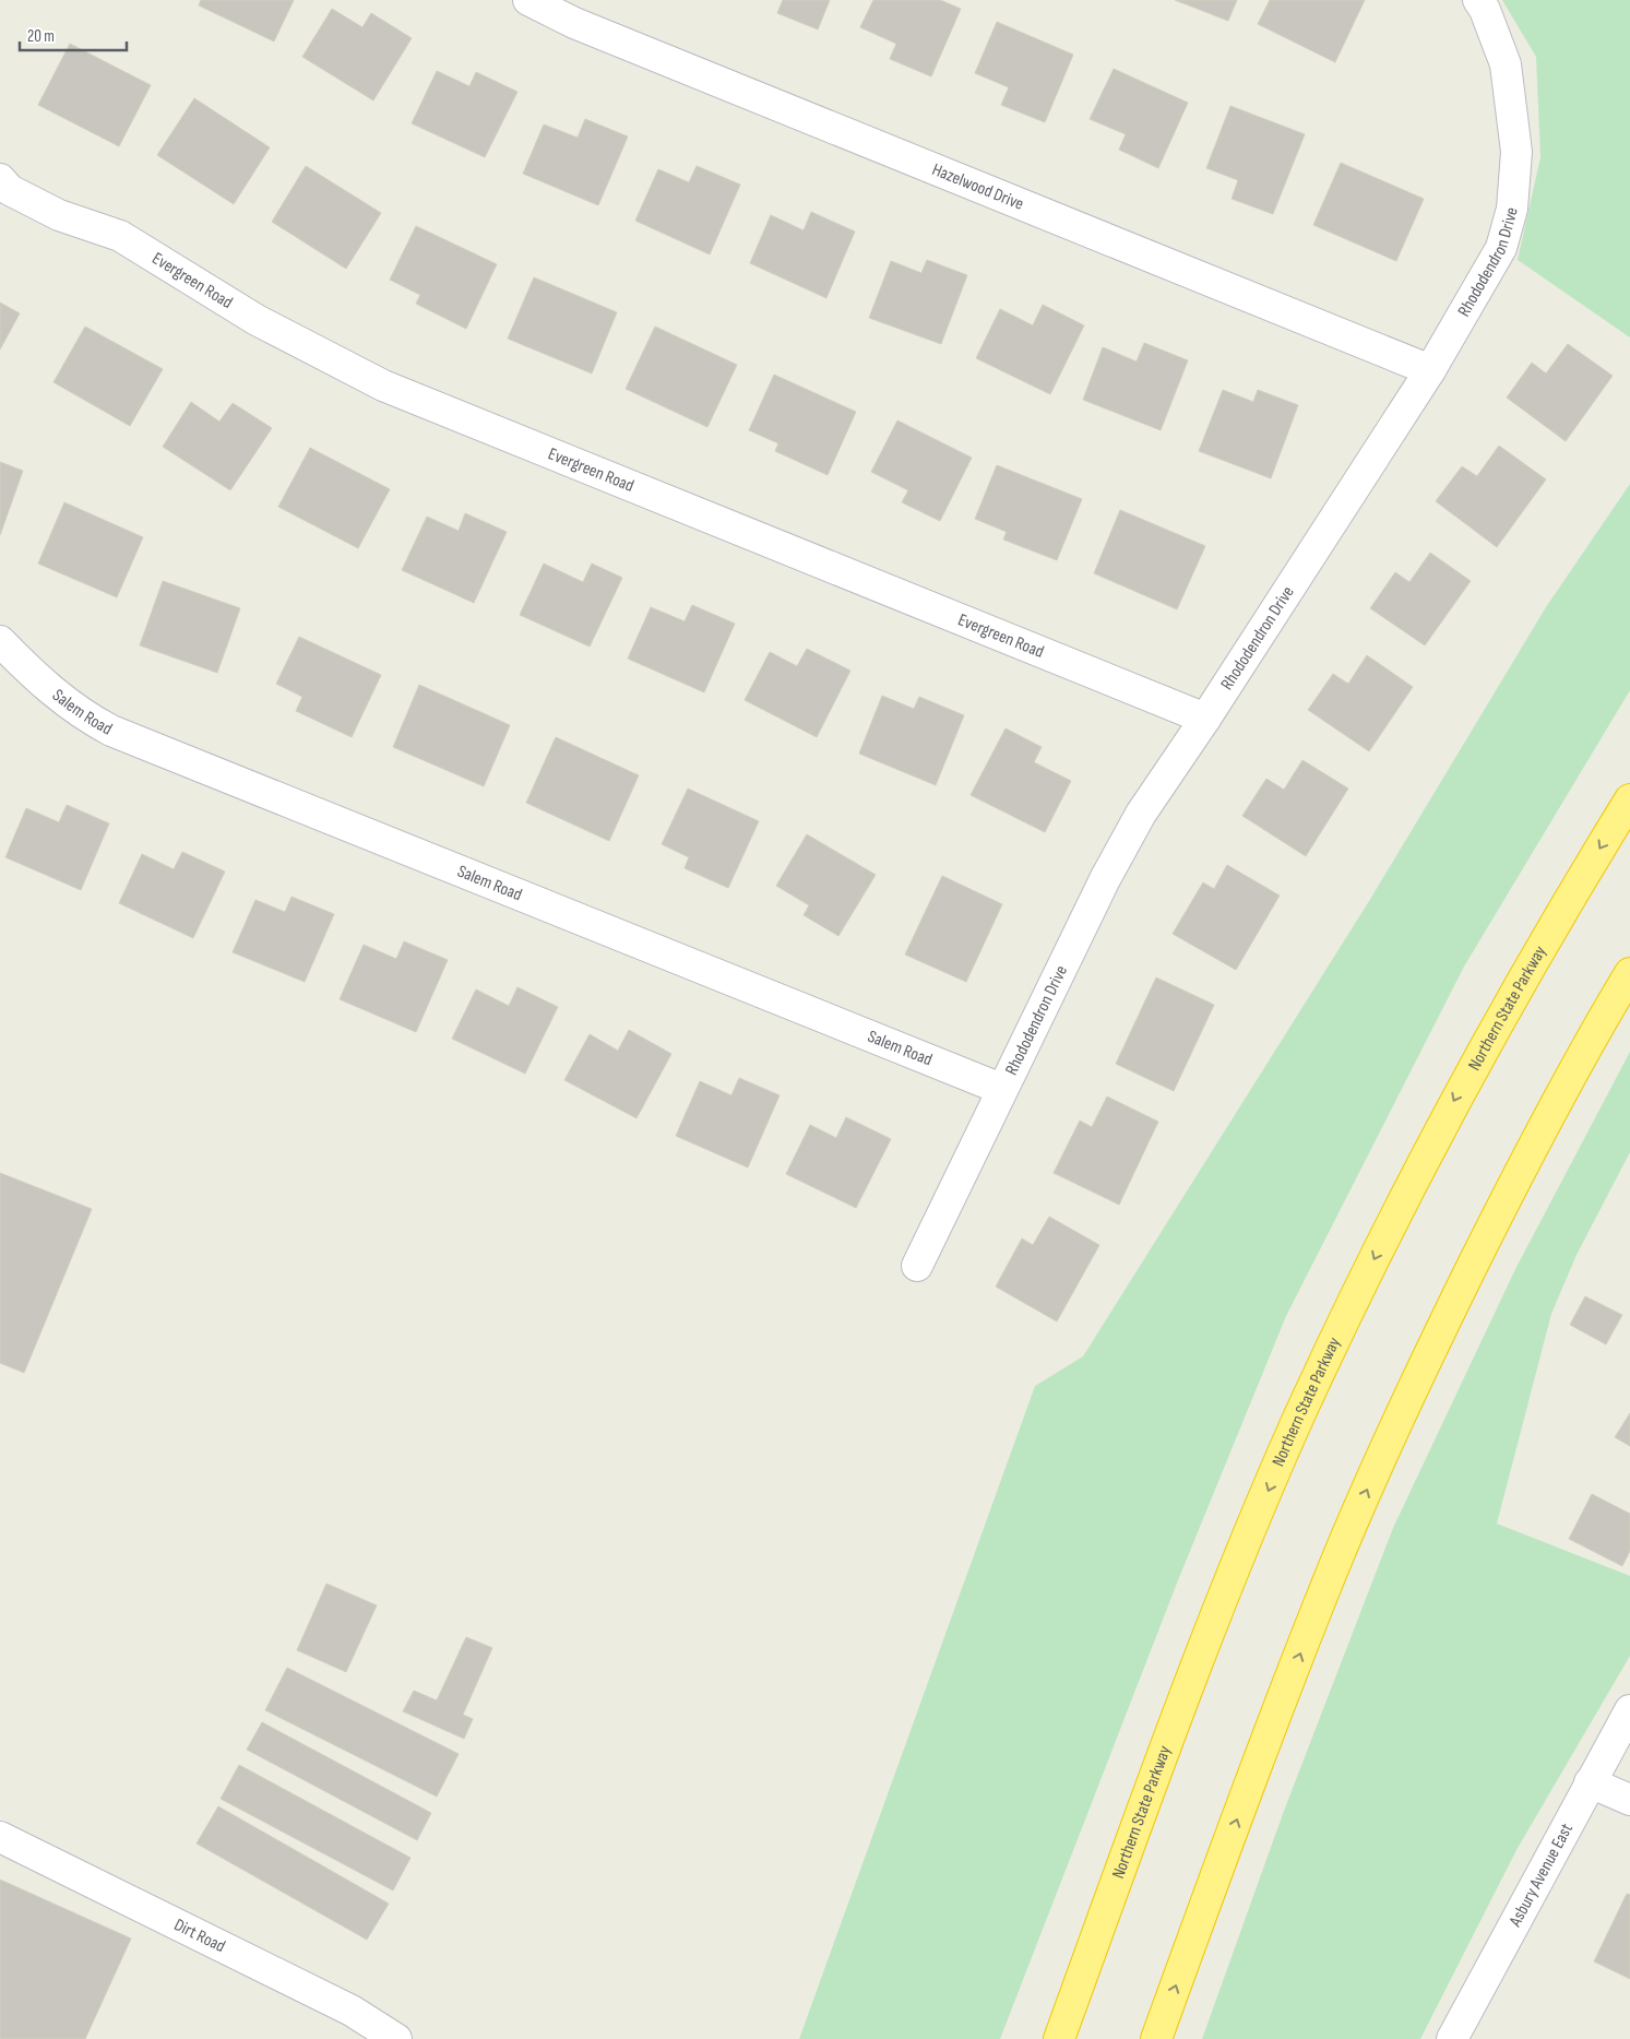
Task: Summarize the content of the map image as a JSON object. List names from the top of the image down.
{
  "streets": {
    "highway": ["Northern State Parkway"],
    "street": [
      "Hazelwood Drive",
      "Rhododendron Drive",
      "Evergreen Road",
      "Salem Road",
      "Asbury Avenue East",
      "Dirt Road"
    ]
  },
  "crossings": [
    ["Hazelwood Drive", "Rhododendron Drive"],
    ["Rhododendron Drive", "Evergreen Road"],
    ["Rhododendron Drive", "Salem Road"]
  ],
  "scale_bar": "20 m"
}
